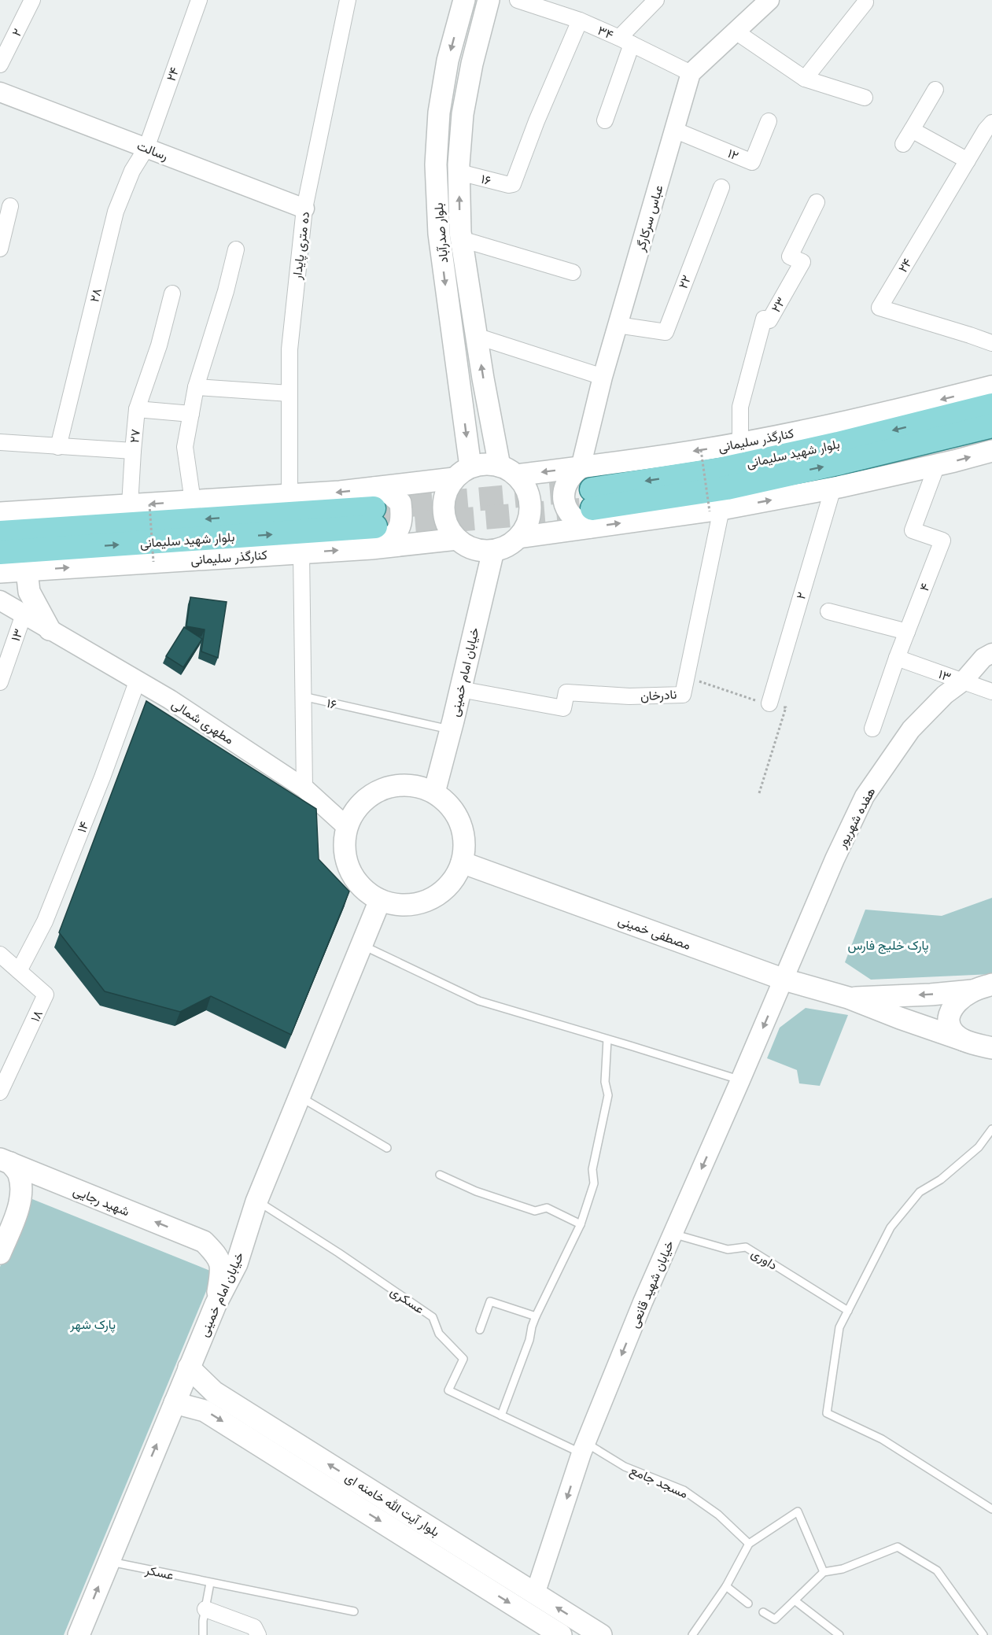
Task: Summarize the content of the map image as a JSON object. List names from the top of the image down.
{
  "streets": {
    "main road": [
      "بلوار صدرآباد",
      "کنارگذر سلیمانی",
      "بلوار شهید سلیمانی",
      "خیابان امام خمینی",
      "مصطفی خمینی",
      "شهید رجایی",
      "بلوار آیت الله خامنه ای"
    ],
    "street": [
      "۲",
      "۳۴",
      "۲۴",
      "رسالت",
      "۱۲",
      "۱۶",
      "عباس سرکارگر",
      "ده متری پایدار",
      "۲۲",
      "۲۸",
      "۲۳",
      "۲۷",
      "۴",
      "۱۳",
      "نادرخان",
      "مطهری شمالی",
      "هفده شهریور",
      "۱۴",
      "۱۸",
      "خیابان شهید قانعی"
    ],
    "lane": [
      "داوری",
      "عسکری",
      "مسجد جامع",
      "عسکر"
    ]
  },
  "crossings": [
    ["۳۴", "۱۶"],
    ["۳۴", "عباس سرکارگر"],
    ["۲۴", "رسالت"],
    ["۲۴", "۲۸"],
    ["رسالت", "ده متری پایدار"],
    ["رسالت", "۲۸"],
    ["۱۲", "عباس سرکارگر"],
    ["۱۶", "بلوار صدرآباد"],
    ["۱۶", "خیابان امام خمینی"],
    ["عباس سرکارگر", "۲۲"],
    ["عباس سرکارگر", "کنارگذر سلیمانی"],
    ["بلوار صدرآباد", "کنارگذر سلیمانی"],
    ["بلوار صدرآباد", "خیابان امام خمینی"],
    ["ده متری پایدار", "کنارگذر سلیمانی"],
    ["۲۸", "۲۷"],
    ["۲۳", "کنارگذر سلیمانی"],
    ["کنارگذر سلیمانی", "بلوار شهید سلیمانی"],
    ["کنارگذر سلیمانی", "خیابان امام خمینی"],
    ["۴", "۱۳"],
    ["۱۳", "مطهری شمالی"],
    ["۱۳", "هفده شهریور"],
    ["خیابان امام خمینی", "نادرخان"],
    ["خیابان امام خمینی", "مطهری شمالی"],
    ["خیابان امام خمینی", "مصطفی خمینی"],
    ["خیابان امام خمینی", "عسکری"],
    ["خیابان امام خمینی", "بلوار آیت الله خامنه ای"],
    ["خیابان امام خمینی", "عسکر"],
    ["مطهری شمالی", "۱۴"],
    ["مطهری شمالی", "مصطفی خمینی"],
    ["هفده شهریور", "مصطفی خمینی"],
    ["هفده شهریور", "خیابان شهید قانعی"],
    ["۱۴", "۱۸"],
    ["مصطفی خمینی", "خیابان شهید قانعی"],
    ["داوری", "خیابان شهید قانعی"],
    ["خیابان شهید قانعی", "عسکری"],
    ["خیابان شهید قانعی", "مسجد جامع"],
    ["خیابان شهید قانعی", "بلوار آیت الله خامنه ای"],
    ["عسکری", "مسجد جامع"]
  ],
  "one_way": ["شهید رجایی", "خیابان شهید قانعی"],
  "parks": ["پارک خلیج فارس", "پارک شهر"]
}
